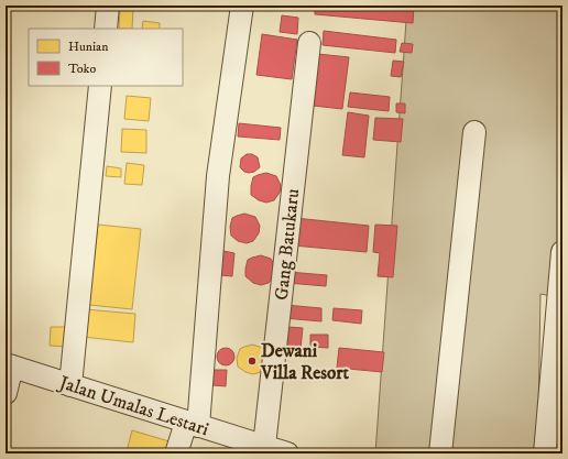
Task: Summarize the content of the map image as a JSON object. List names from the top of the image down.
{
  "streets": {
    "street": ["Gang Batukaru", "Jalan Umalas Lestari"]
  },
  "crossings": [
    ["Gang Batukaru", "Jalan Umalas Lestari"]
  ],
  "places": ["Dewani Villa Resort"],
  "legend": ["Hunian", "Toko"]
}
